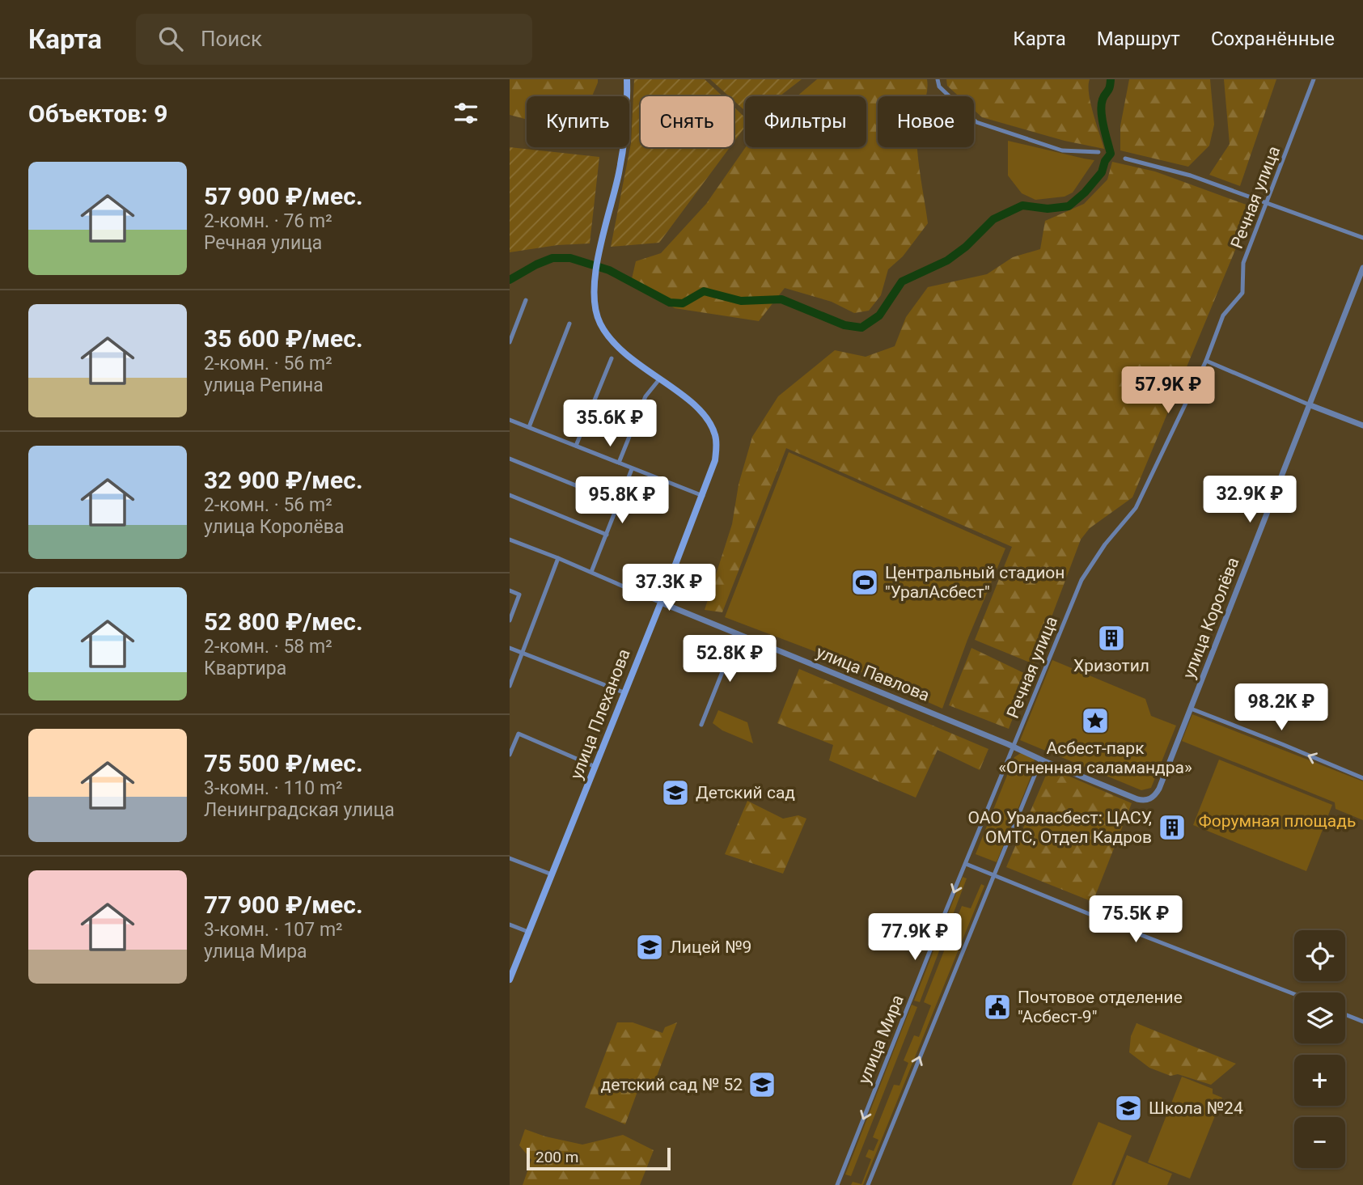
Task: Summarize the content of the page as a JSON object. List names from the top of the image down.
{
  "streets": {
    "main road": ["улица Плеханова"],
    "street": [
      "Речная улица",
      "улица Королёва",
      "улица Павлова",
      "улица Мира"
    ]
  },
  "crossings": [
    ["Речная улица", "улица Павлова"],
    ["Речная улица", "улица Мира"],
    ["улица Королёва", "улица Павлова"],
    ["улица Павлова", "улица Плеханова"],
    ["улица Павлова", "улица Мира"]
  ],
  "parks": ["Форумная площадь"],
  "places": {
    "sports": ["Центральный стадион \"УралАсбест\""],
    "building": ["Хризотил", "ОАО Ураласбест: ЦАСУ, ОМТС, Отдел Кадров"],
    "place": ["Асбест-парк «Огненная саламандра»"],
    "school or university": [
      "Детский сад",
      "Лицей №9",
      "детский сад № 52",
      "Школа №24"
    ],
    "public building": ["Почтовое отделение \"Асбест-9\""]
  },
  "scale_bar": "200 m",
  "page": {
    "header": "Карта",
    "search": "Поиск",
    "nav": ["Карта", "Маршрут", "Сохранённые"],
    "heading": "Объектов: 9",
    "chip": [
      "Купить",
      "Снять",
      "Фильтры",
      "Новое"
    ],
    "list": [
      {
        "name": "57 900 ₽/мес.",
        "note": "2-комн. · 76 m² · Речная улица"
      },
      {
        "name": "35 600 ₽/мес.",
        "note": "2-комн. · 56 m² · улица Репина"
      },
      {
        "name": "32 900 ₽/мес.",
        "note": "2-комн. · 56 m² · улица Королёва"
      },
      {
        "name": "52 800 ₽/мес.",
        "note": "2-комн. · 58 m² · Квартира"
      },
      {
        "name": "75 500 ₽/мес.",
        "note": "3-комн. · 110 m² · Ленинградская улица"
      },
      {
        "name": "77 900 ₽/мес.",
        "note": "3-комн. · 107 m² · улица Мира"
      }
    ],
    "price": [
      "57.9K ₽",
      "35.6K ₽",
      "32.9K ₽",
      "95.8K ₽",
      "37.3K ₽",
      "52.8K ₽",
      "98.2K ₽",
      "75.5K ₽",
      "77.9K ₽"
    ],
    "map_buttons": ["+", "−"],
    "scale": "200 m"
  }
}
